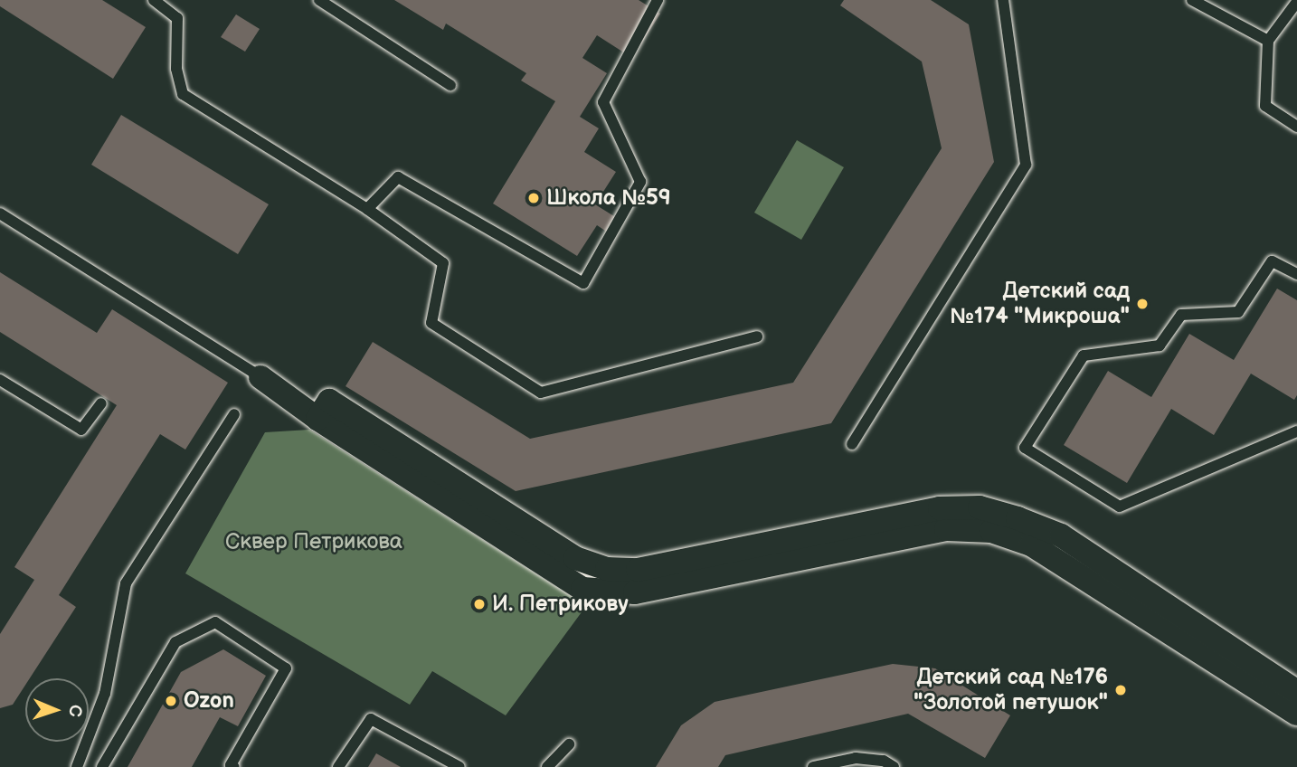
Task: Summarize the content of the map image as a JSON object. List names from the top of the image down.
{
  "parks": ["Сквер Петрикова"],
  "places": [
    "Школа №59",
    "Детский сад №174 \"Микроша\"",
    "И. Петрикову",
    "Детский сад №176 \"Золотой петушок\"",
    "Ozon"
  ],
  "north": "right"
}
